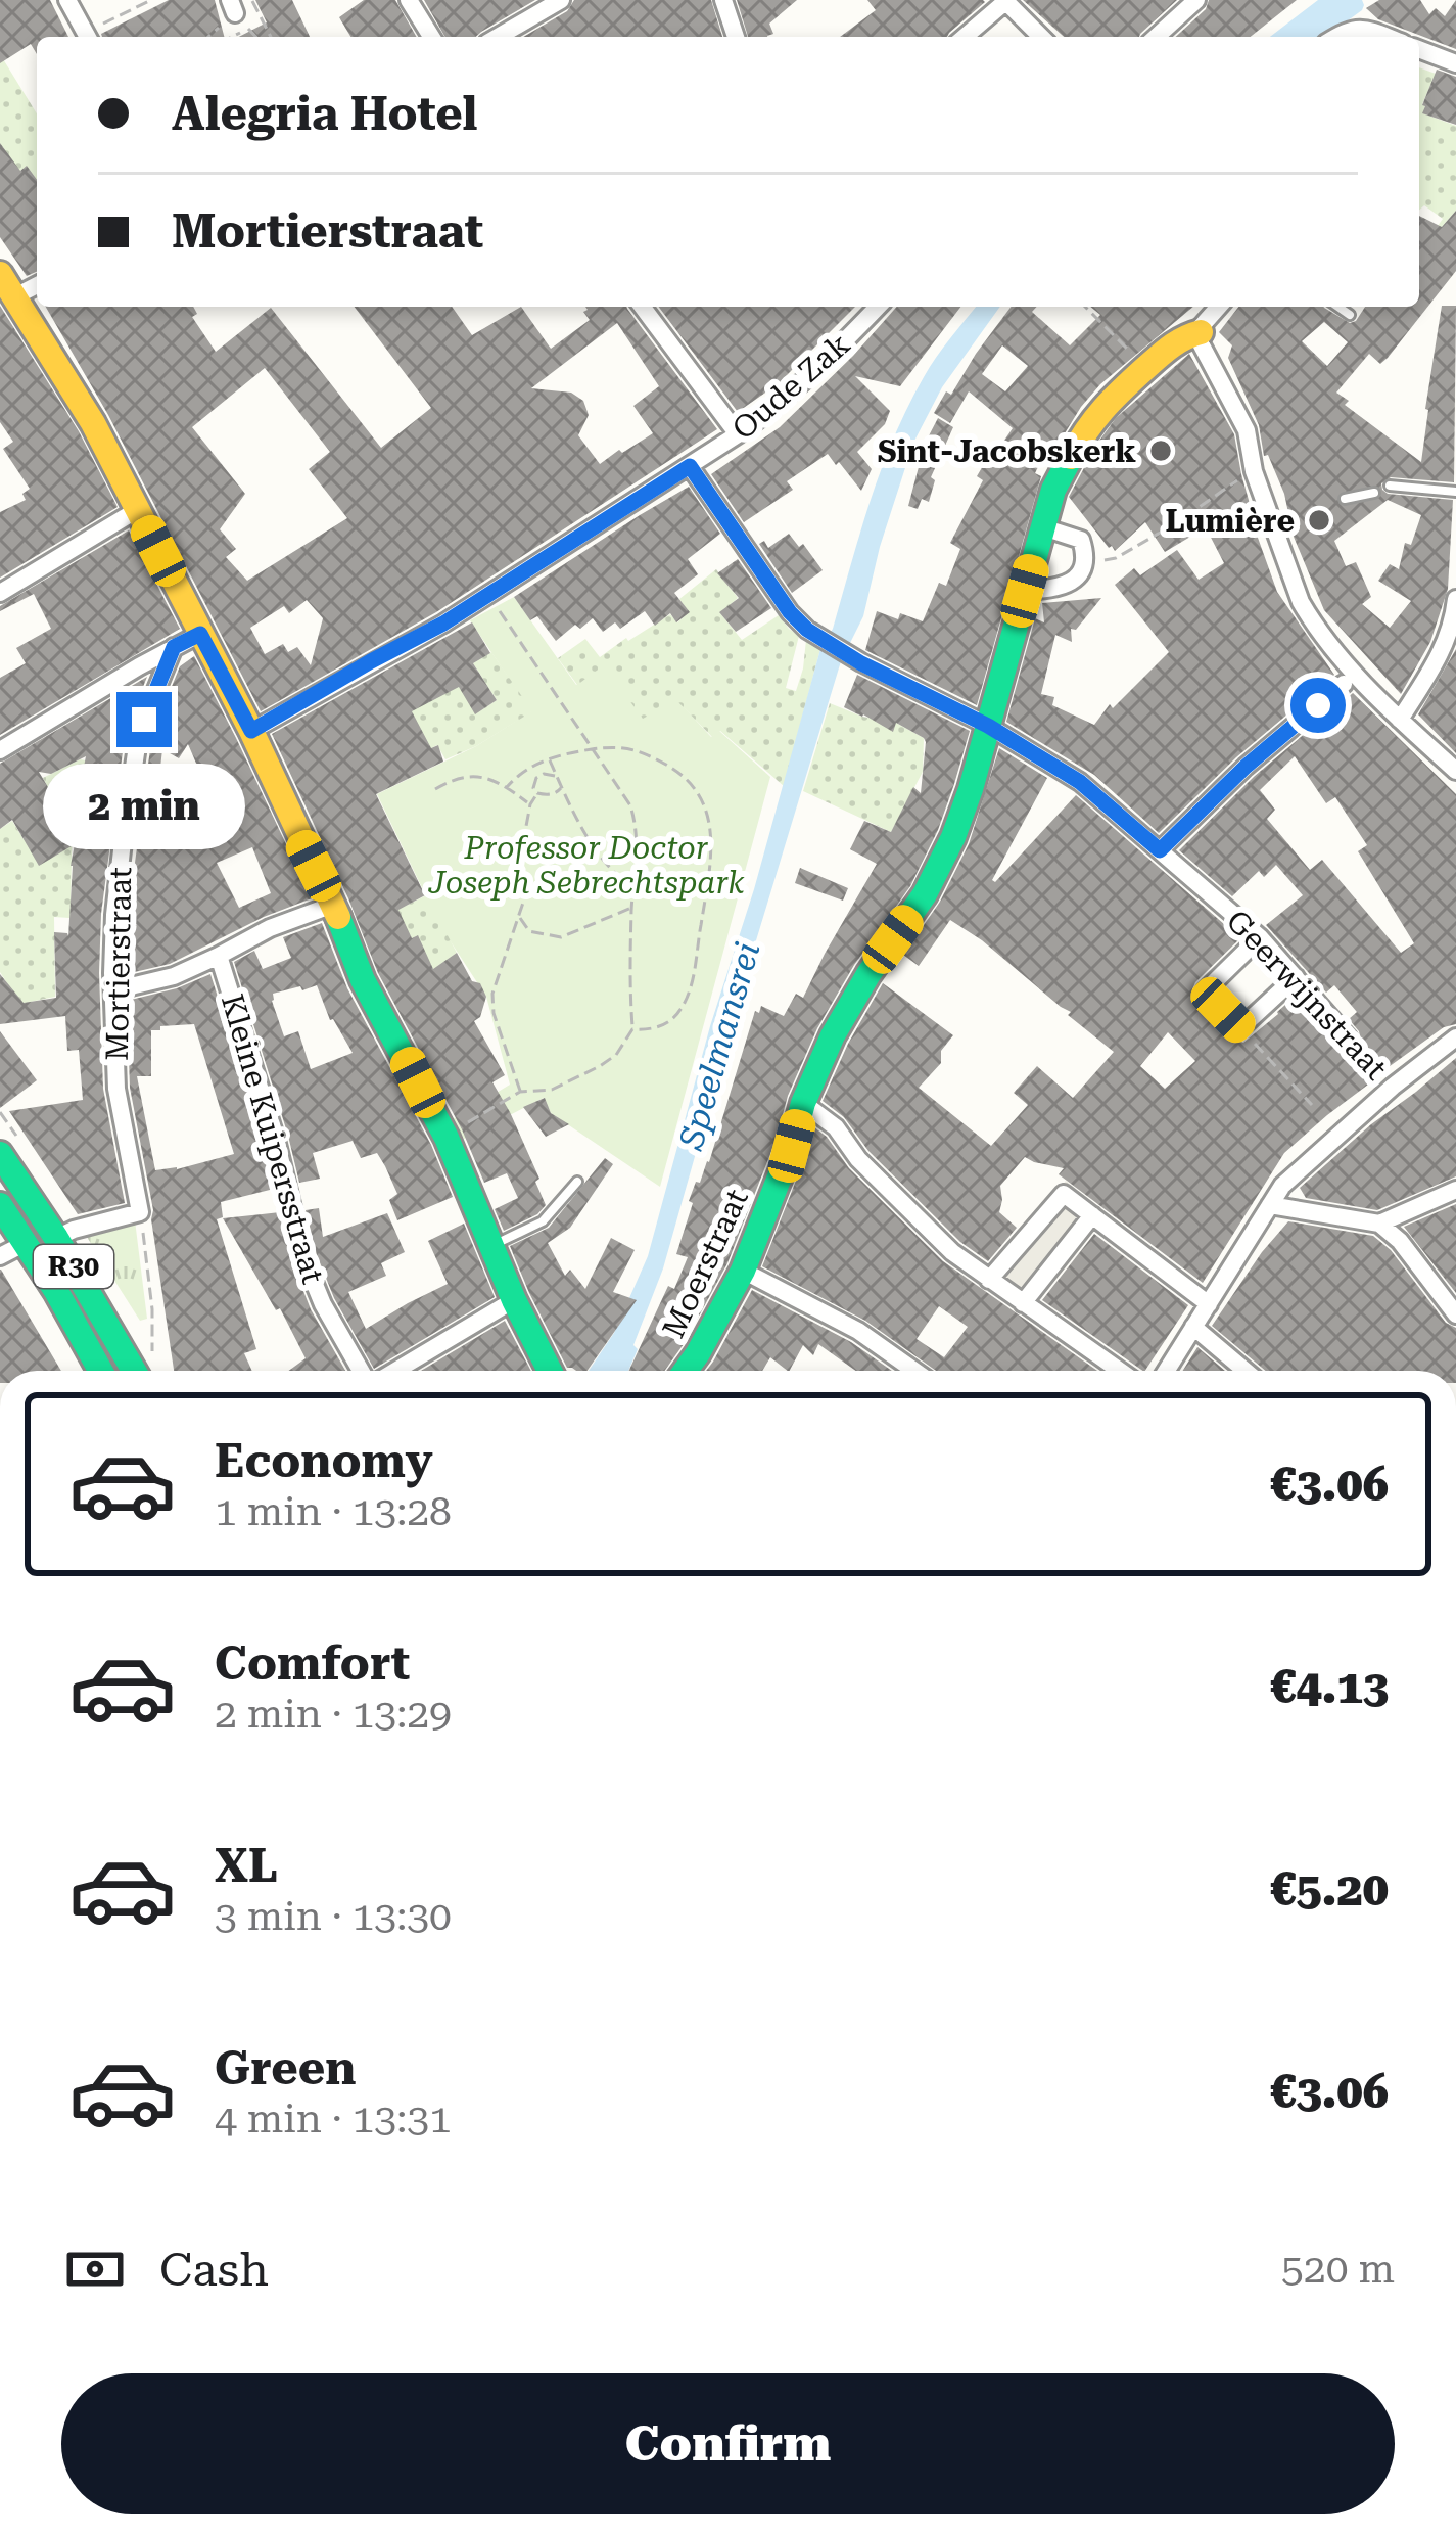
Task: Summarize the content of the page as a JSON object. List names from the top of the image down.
{
  "streets": {
    "street": [
      "Oude Zak",
      "Mortierstraat",
      "Geerwijnstraat",
      "Kleine Kuipersstraat",
      "Moerstraat",
      "R30"
    ]
  },
  "crossings": [
    ["Oude Zak", "Geerwijnstraat"],
    ["Geerwijnstraat", "Moerstraat"]
  ],
  "water": ["Speelmansrei"],
  "parks": ["Professor Doctor Joseph Sebrechtspark"],
  "places": ["Sint-Jacobskerk", "Lumière"],
  "page": {
    "banner": ["Alegria Hotel", "Mortierstraat"],
    "bubble": "2 min",
    "list": [
      {
        "name": "Economy",
        "note": "1 min · 13:28",
        "value": "€3.06"
      },
      {
        "name": "Comfort",
        "note": "2 min · 13:29",
        "value": "€4.13"
      },
      {
        "name": "XL",
        "note": "3 min · 13:30",
        "value": "€5.20"
      },
      {
        "name": "Green",
        "note": "4 min · 13:31",
        "value": "€3.06"
      }
    ],
    "pay": ["Cash", "520 m"],
    "buttons": "Confirm"
  }
}
